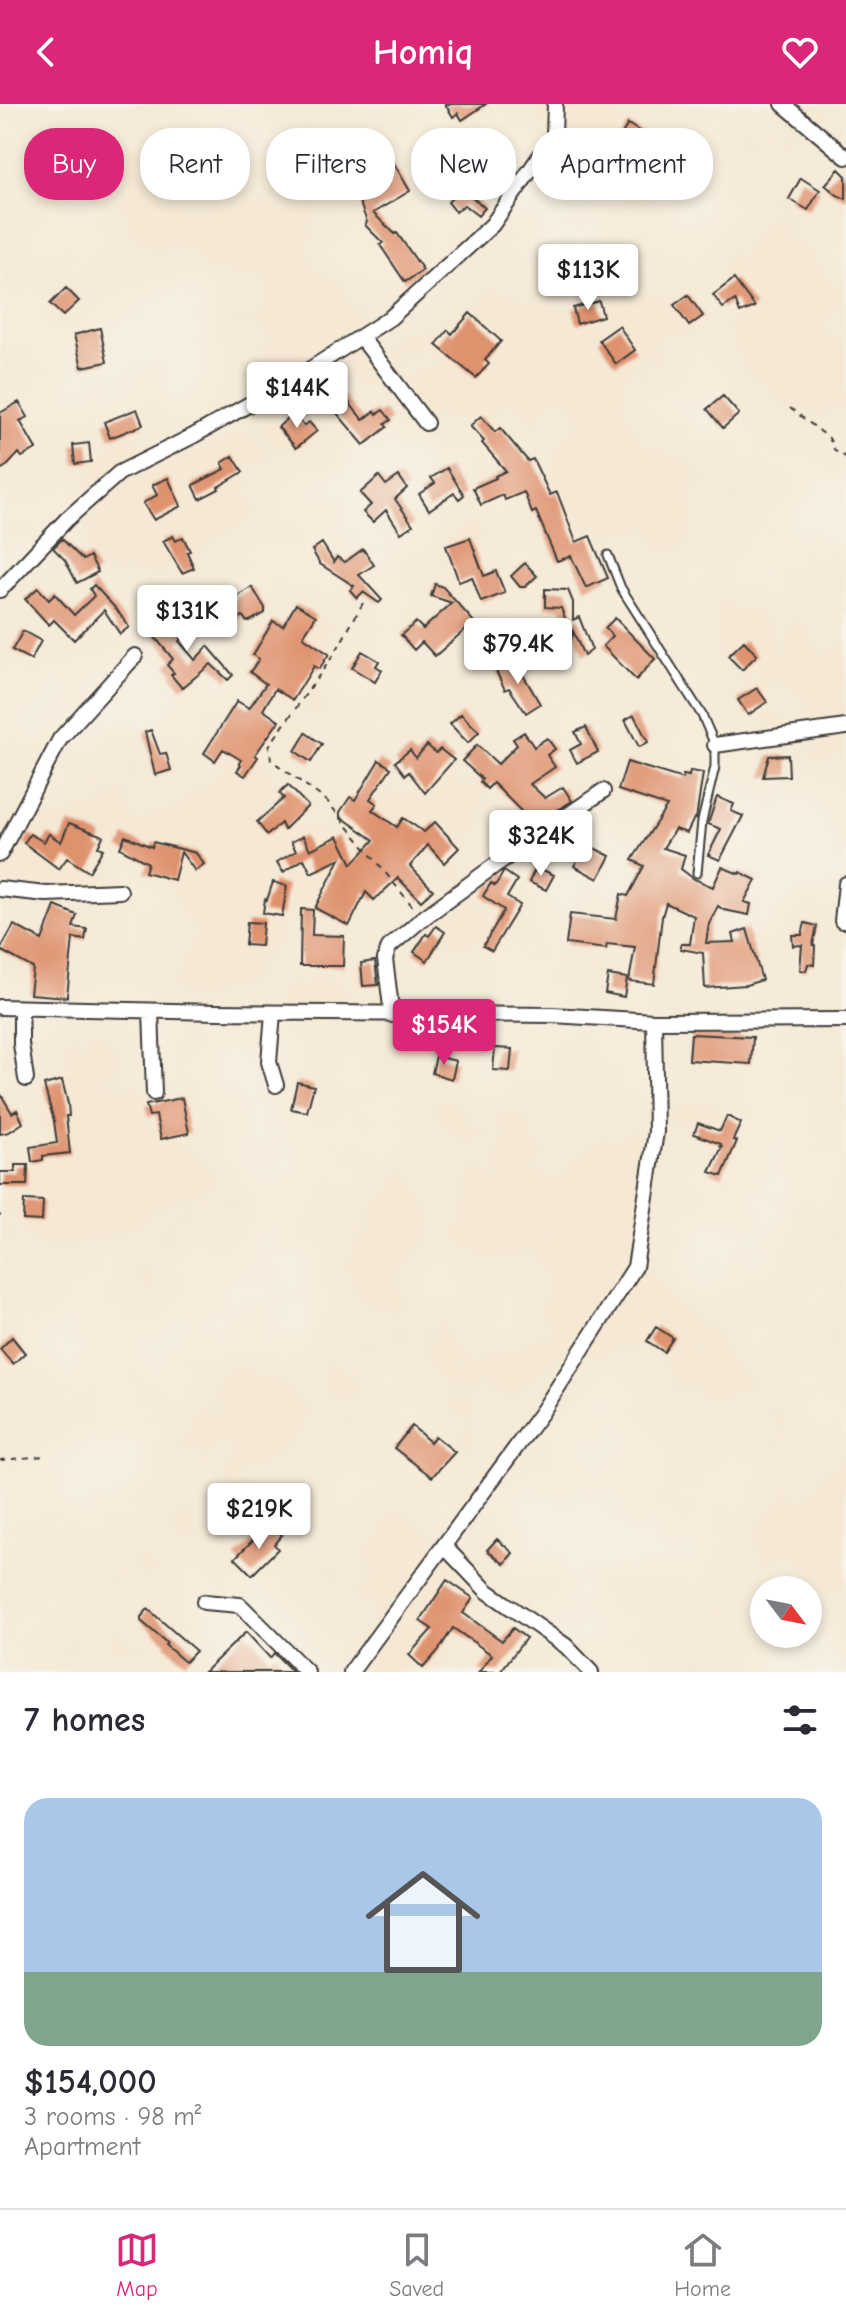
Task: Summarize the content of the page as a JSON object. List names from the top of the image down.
{
  "north": "bottom right",
  "page": {
    "header": "Homiq",
    "chip": [
      "Buy",
      "Rent",
      "Filters",
      "New",
      "Apartment"
    ],
    "price": [
      "$113K",
      "$144K",
      "$131K",
      "$79.4K",
      "$324K",
      "$154K",
      "$219K"
    ],
    "heading": "7 homes",
    "list": [
      {
        "name": "$154,000",
        "note": "3 rooms · 98 m² · Apartment"
      }
    ],
    "tabs": ["Map", "Saved", "Home"]
  }
}
